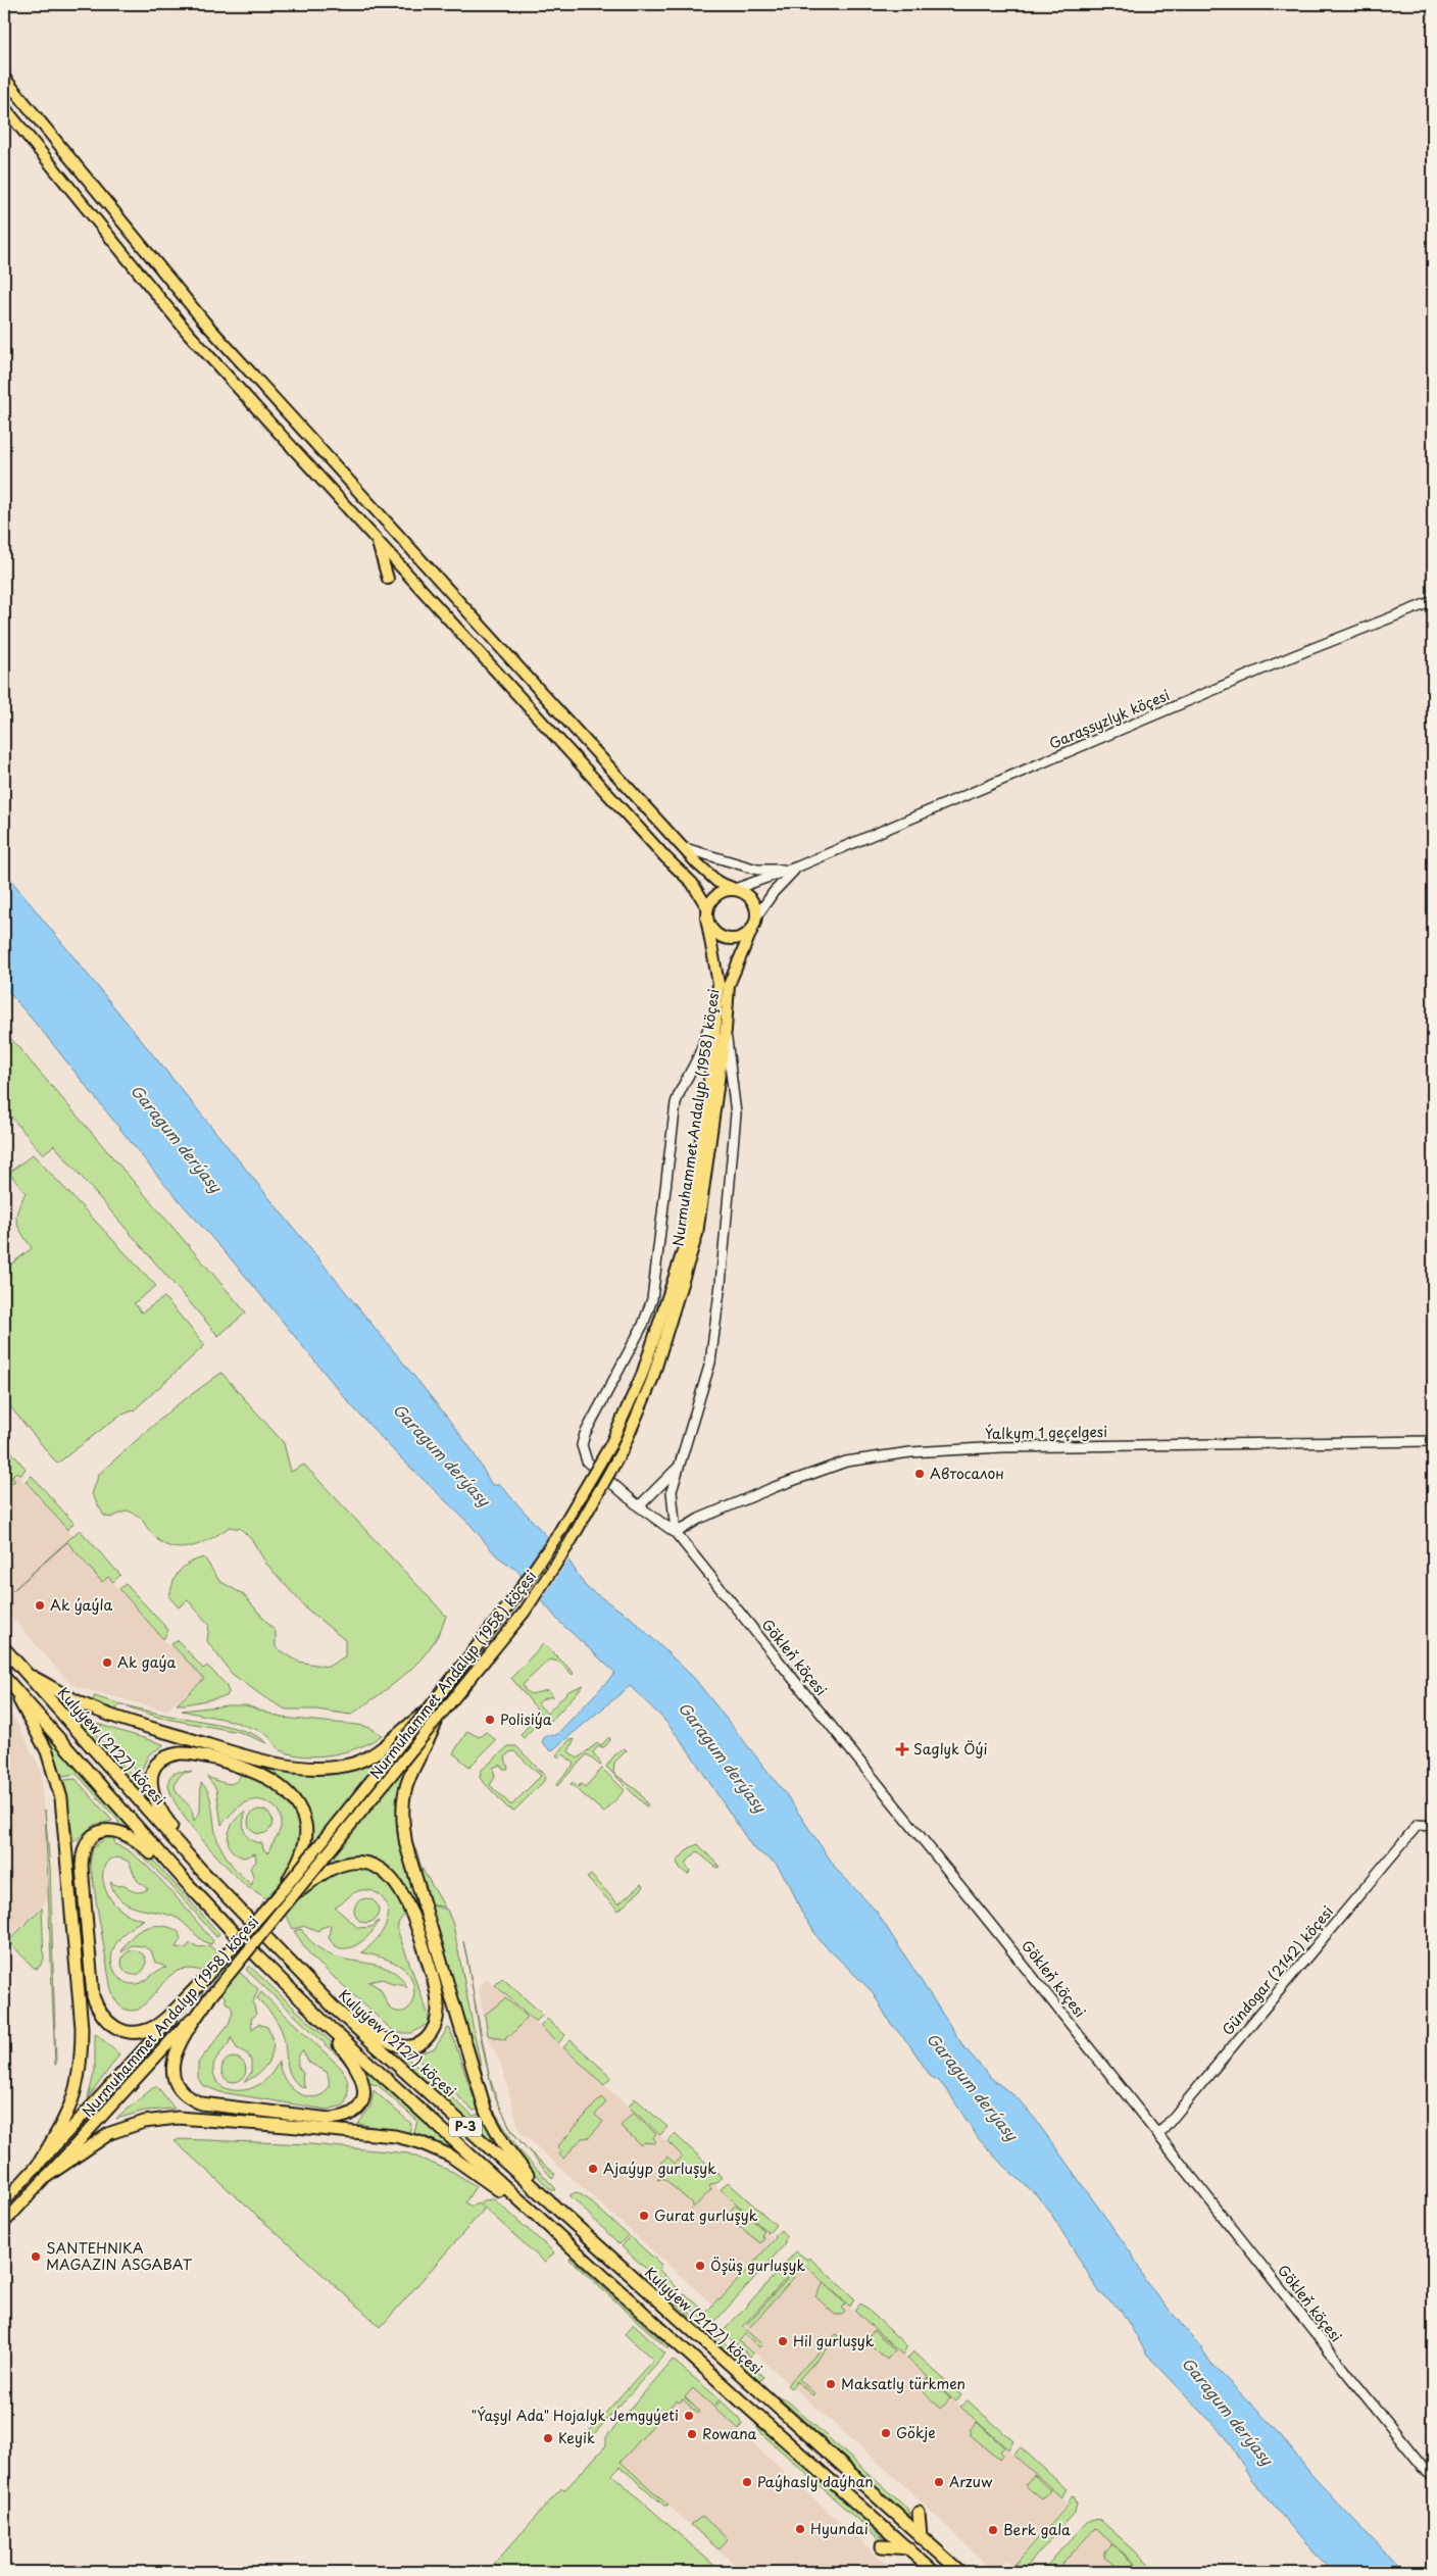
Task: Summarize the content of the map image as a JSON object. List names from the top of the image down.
{
  "streets": {
    "highway": ["Kulyýew (2127) köçesi", "P-3"],
    "main road": ["Nurmuhammet Andalyp (1958) köçesi"],
    "street": [
      "Garaşsyzlyk köçesi",
      "Ýalkym 1 geçelgesi",
      "Gökleň köçesi",
      "Gündogar (2142) köçesi"
    ]
  },
  "crossings": [
    ["Nurmuhammet Andalyp (1958) köçesi", "Gökleň köçesi"],
    ["Ýalkym 1 geçelgesi", "Gökleň köçesi"],
    ["Gökleň köçesi", "Gündogar (2142) köçesi"]
  ],
  "water": ["Garagum derýasy"],
  "places": {
    "other": [
      "Автосалон",
      "Ak ýaýla",
      "Ak gaýa",
      "Polisiýa",
      "Ajaýyp gurluşyk",
      "Gurat gurluşyk",
      "SANTEHNIKA MAGAZIN ASGABAT",
      "Öşüş gurluşyk",
      "Hil gurluşyk",
      "Maksatly türkmen",
      "\"Ýaşyl Ada\" Hojalyk Jemgyýeti",
      "Gökje",
      "Rowana",
      "Keyik",
      "Paýhasly daýhan",
      "Arzuw",
      "Hyundai",
      "Berk gala"
    ],
    "health": ["Saglyk Öýi"]
  }
}
